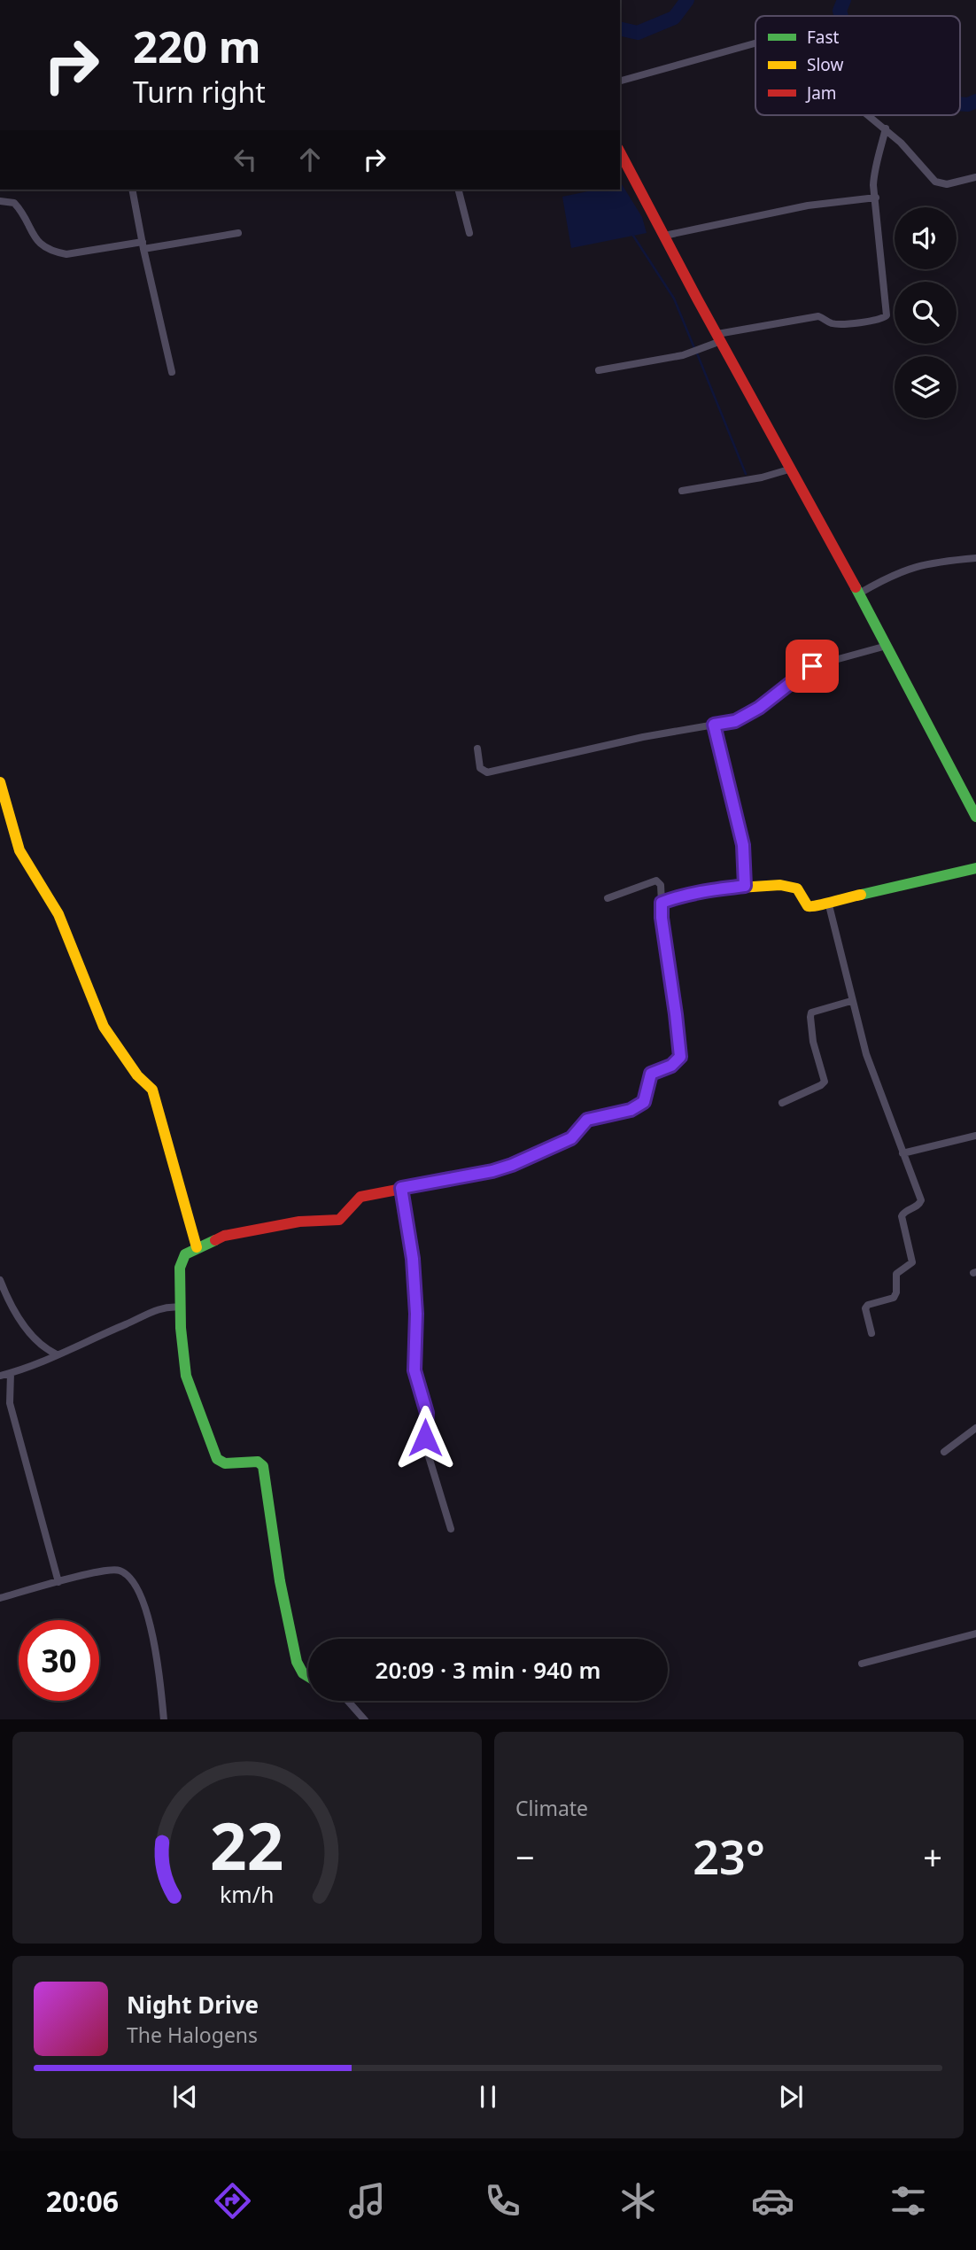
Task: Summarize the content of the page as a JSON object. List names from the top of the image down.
{
  "legend": ["Fast", "Slow", "Jam"],
  "page": {
    "turn": ["220 m", "Turn right"],
    "limit": "30",
    "trip": "20:09 · 3 min · 940 m",
    "tile": "Climate",
    "heat": ["−", "23°", "+"],
    "song": ["Night Drive", "The Halogens"],
    "tabs": "20:06",
    "gauge": ["22", "km/h"]
  }
}
